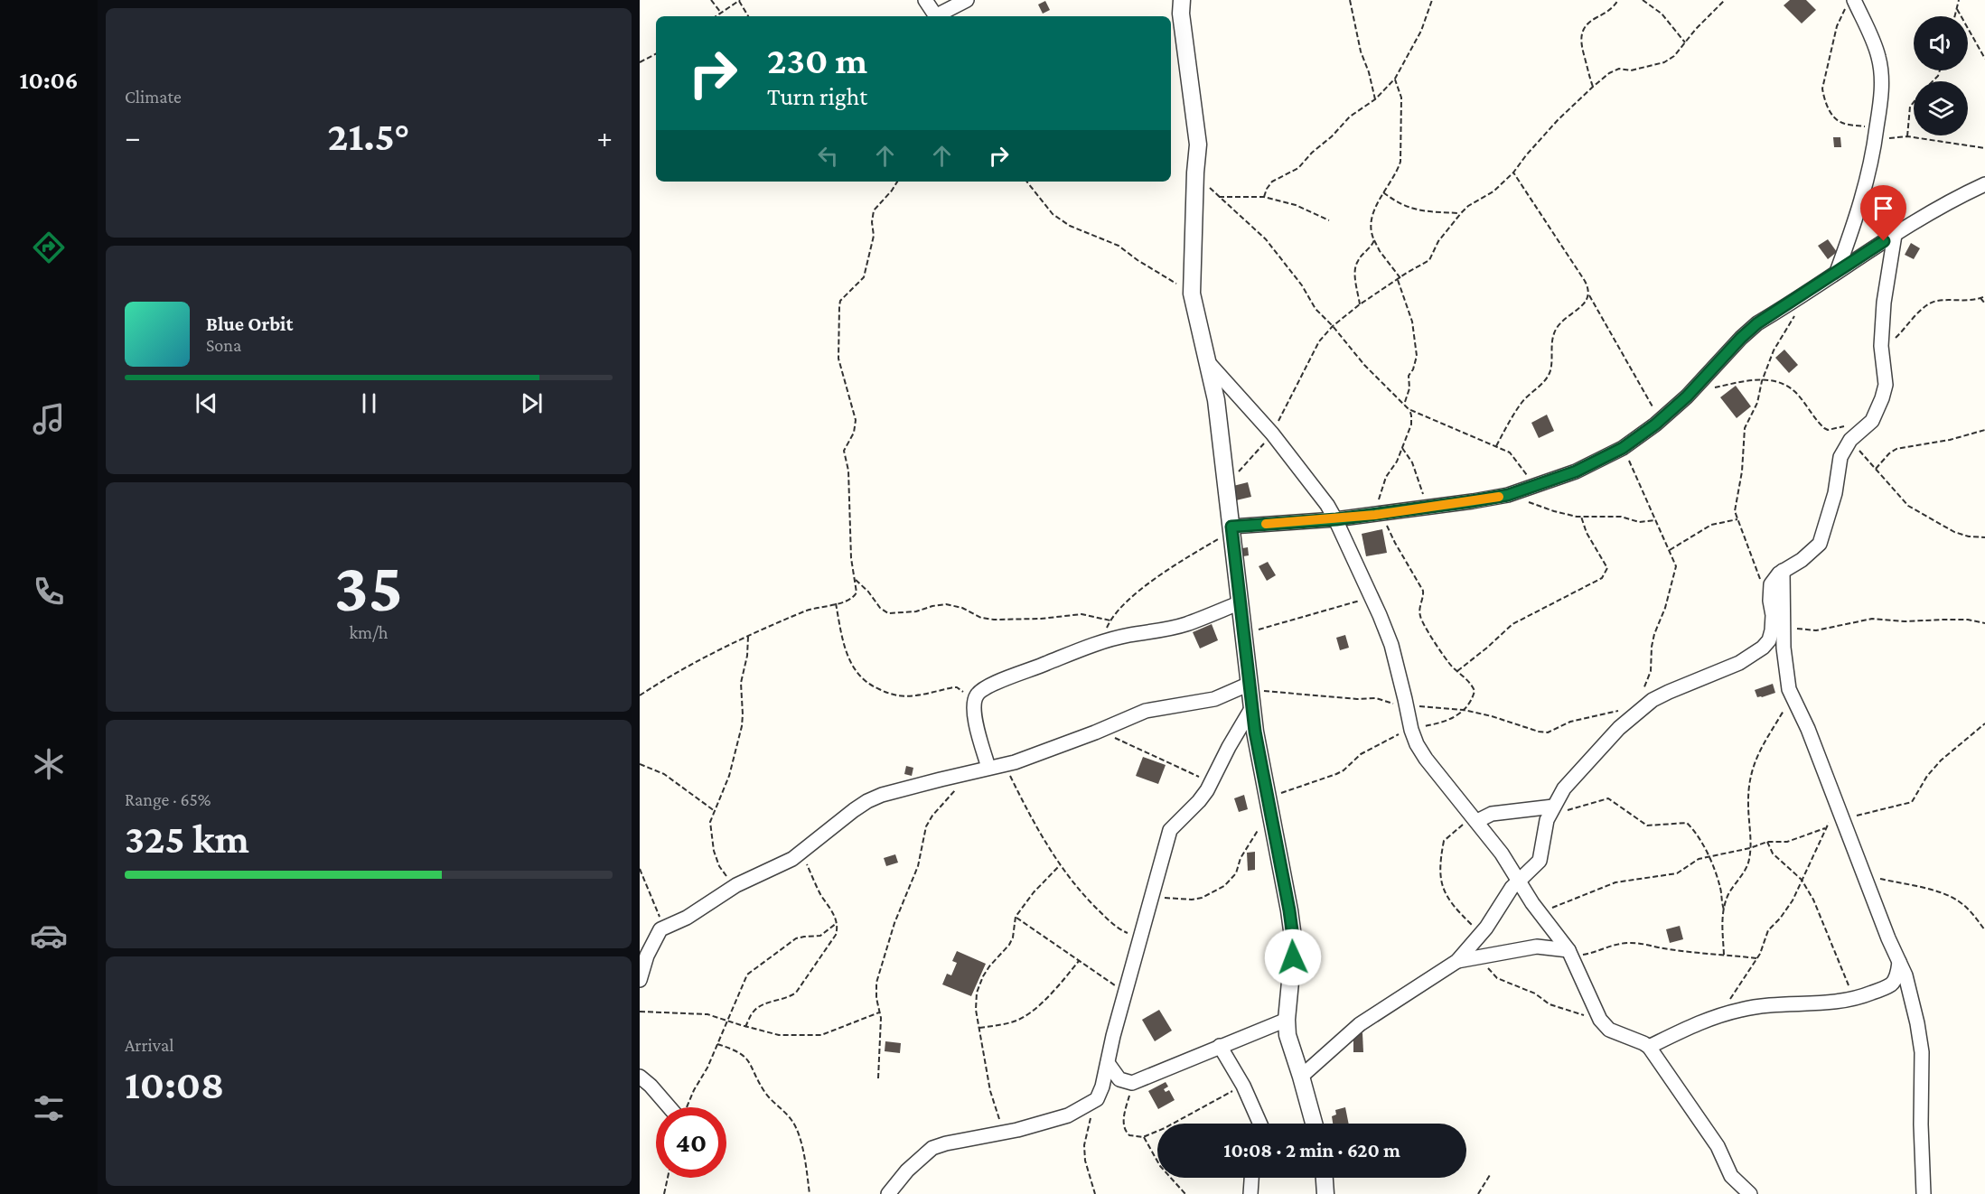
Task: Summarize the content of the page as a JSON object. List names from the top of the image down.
{
  "page": {
    "tabs": "10:06",
    "tile": [
      "Climate",
      ["35", "km/h"],
      ["Range · 65%", "325 km"],
      ["Arrival", "10:08"]
    ],
    "turn": ["230 m", "Turn right"],
    "heat": ["−", "21.5°", "+"],
    "song": ["Blue Orbit", "Sona"],
    "limit": "40",
    "trip": "10:08 · 2 min · 620 m"
  }
}
